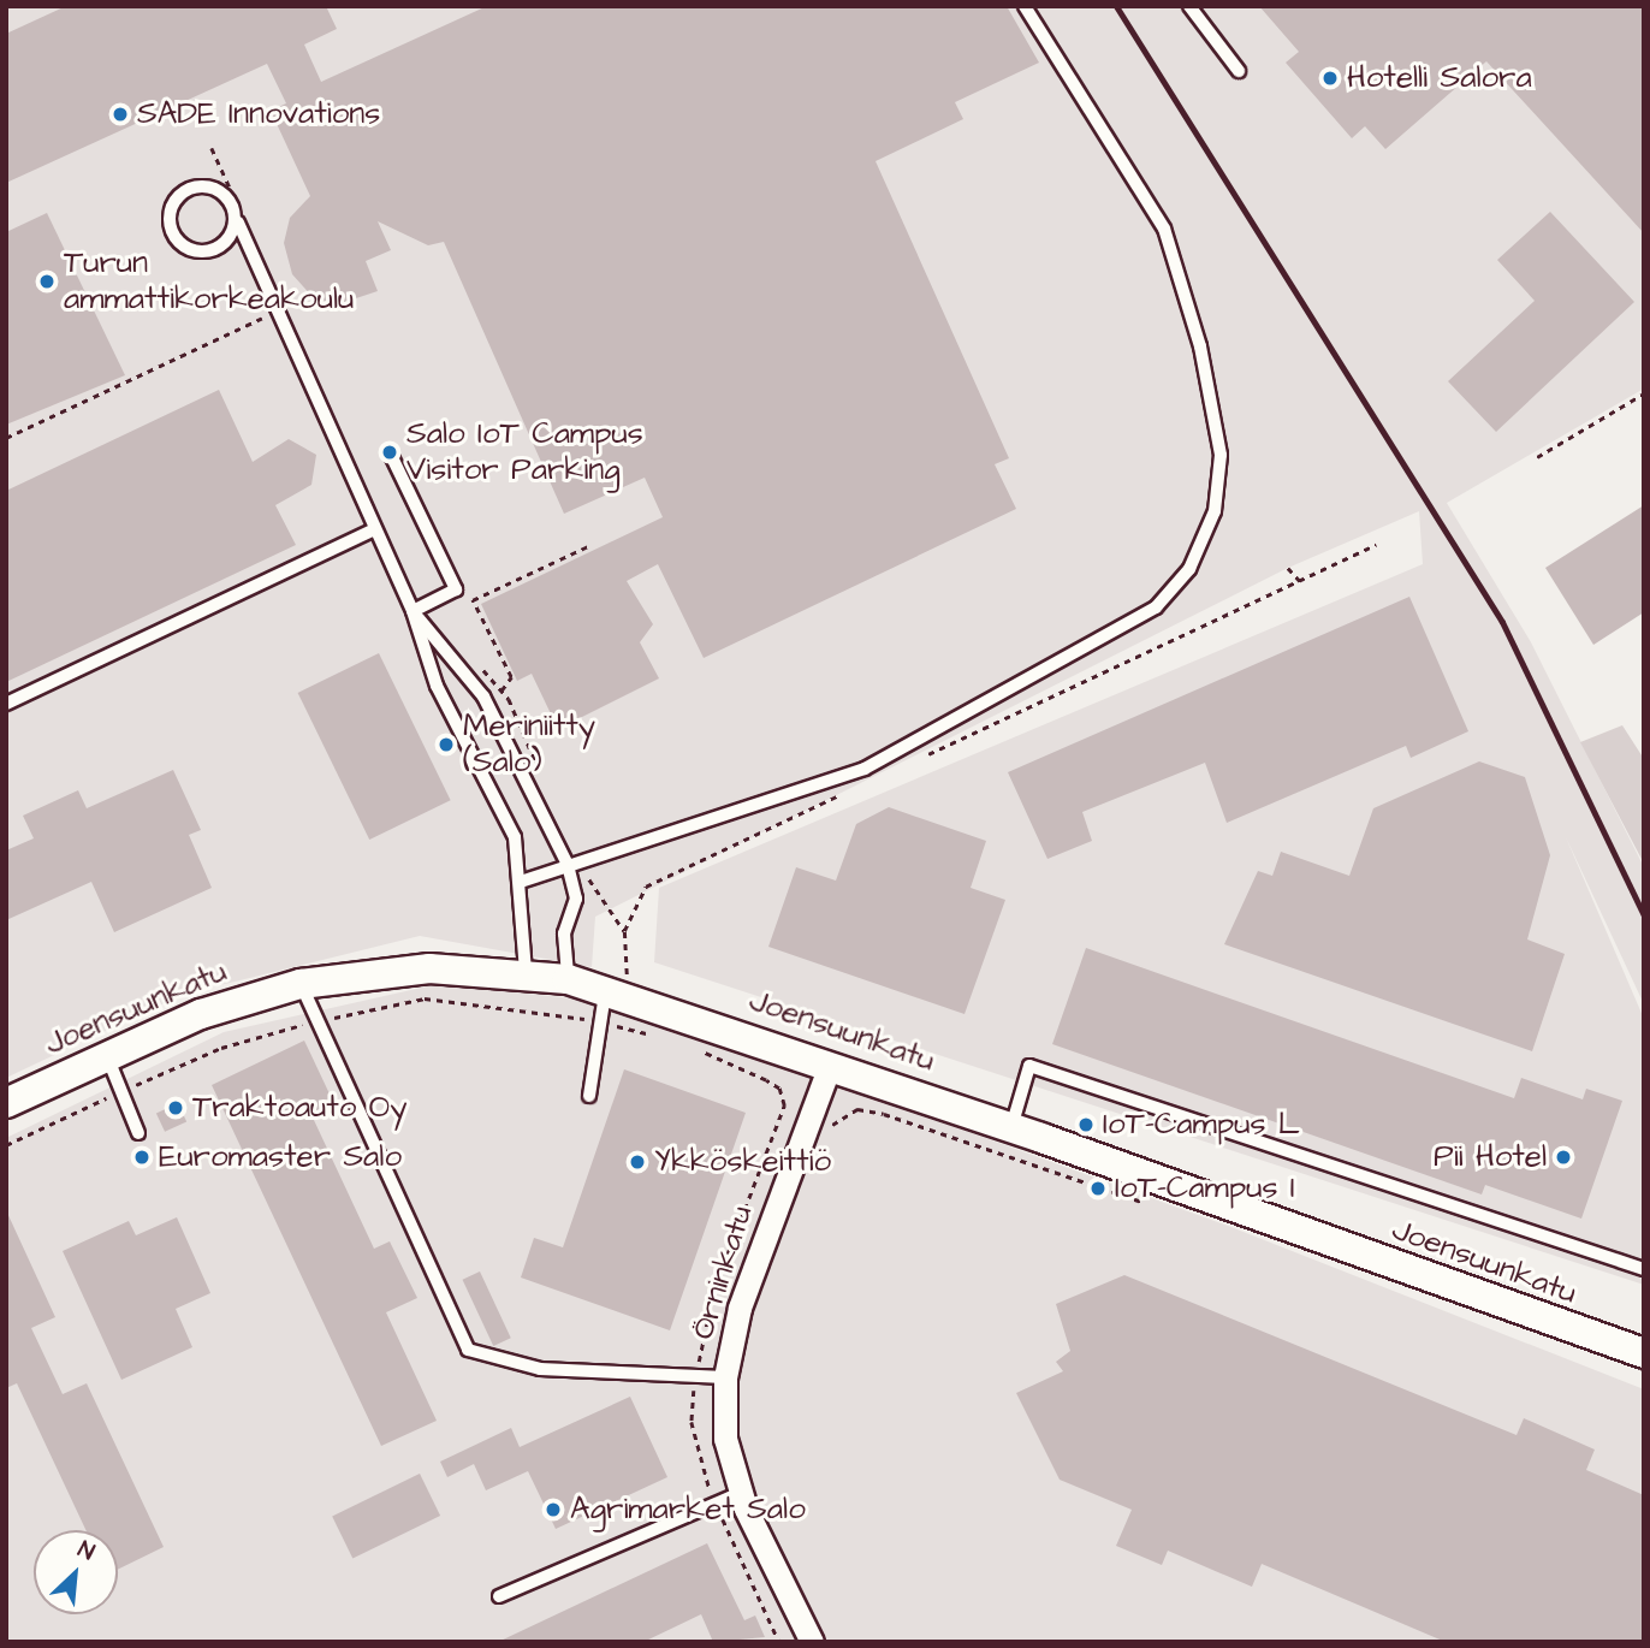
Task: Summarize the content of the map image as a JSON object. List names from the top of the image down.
{
  "streets": {
    "street": ["Joensuunkatu", "Örninkatu"]
  },
  "crossings": [
    ["Joensuunkatu", "Örninkatu"]
  ],
  "places": [
    "Hotelli Salora",
    "SADE Innovations",
    "Turun ammattikorkeakoulu",
    "Salo IoT Campus Visitor Parking",
    "Meriniitty (Salo)",
    "Traktoauto Oy",
    "IoT-Campus L",
    "Euromaster Salo",
    "Pii Hotel",
    "Ykköskeittiö",
    "IoT-Campus I",
    "Agrimarket Salo"
  ],
  "north": "top right"
}
